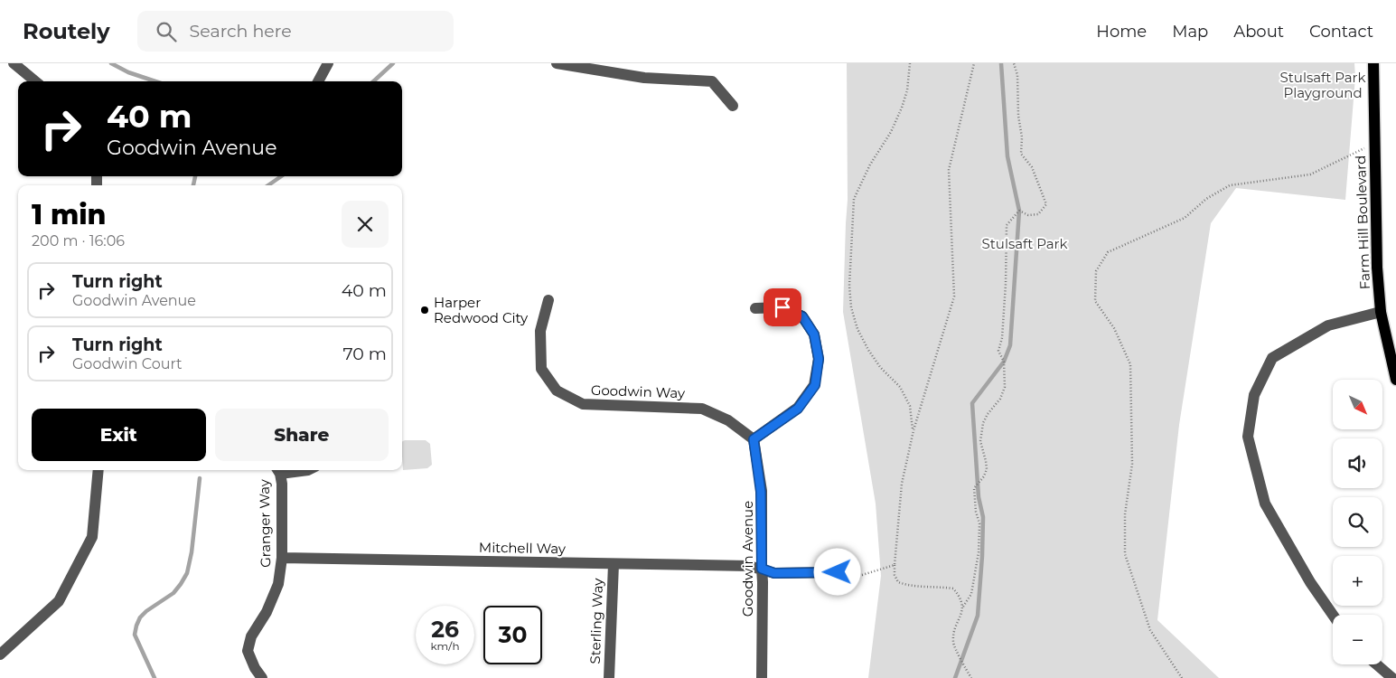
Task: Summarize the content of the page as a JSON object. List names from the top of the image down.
{
  "streets": {
    "main road": ["Farm Hill Boulevard"],
    "street": [
      "Goodwin Way",
      "Granger Way",
      "Mitchell Way",
      "Goodwin Avenue",
      "Sterling Way"
    ]
  },
  "crossings": [
    ["Goodwin Way", "Goodwin Avenue"],
    ["Granger Way", "Mitchell Way"],
    ["Mitchell Way", "Goodwin Avenue"],
    ["Mitchell Way", "Sterling Way"]
  ],
  "parks": ["Stulsaft Park Playground", "Stulsaft Park"],
  "places": ["Harper Redwood City"],
  "north": "bottom right",
  "page": {
    "header": "Routely",
    "search": "Search here",
    "nav": [
      "Home",
      "Map",
      "About",
      "Contact"
    ],
    "turn": ["40 m", "Goodwin Avenue"],
    "heading": ["1 min", "200 m · 16:06"],
    "list": [
      {
        "name": "Turn right",
        "note": "Goodwin Avenue",
        "value": "40 m"
      },
      {
        "name": "Turn right",
        "note": "Goodwin Court",
        "value": "70 m"
      }
    ],
    "map_buttons": ["+", "−"],
    "buttons": ["Exit", "Share"],
    "speed": "26 km/h",
    "limit": "30"
  }
}
